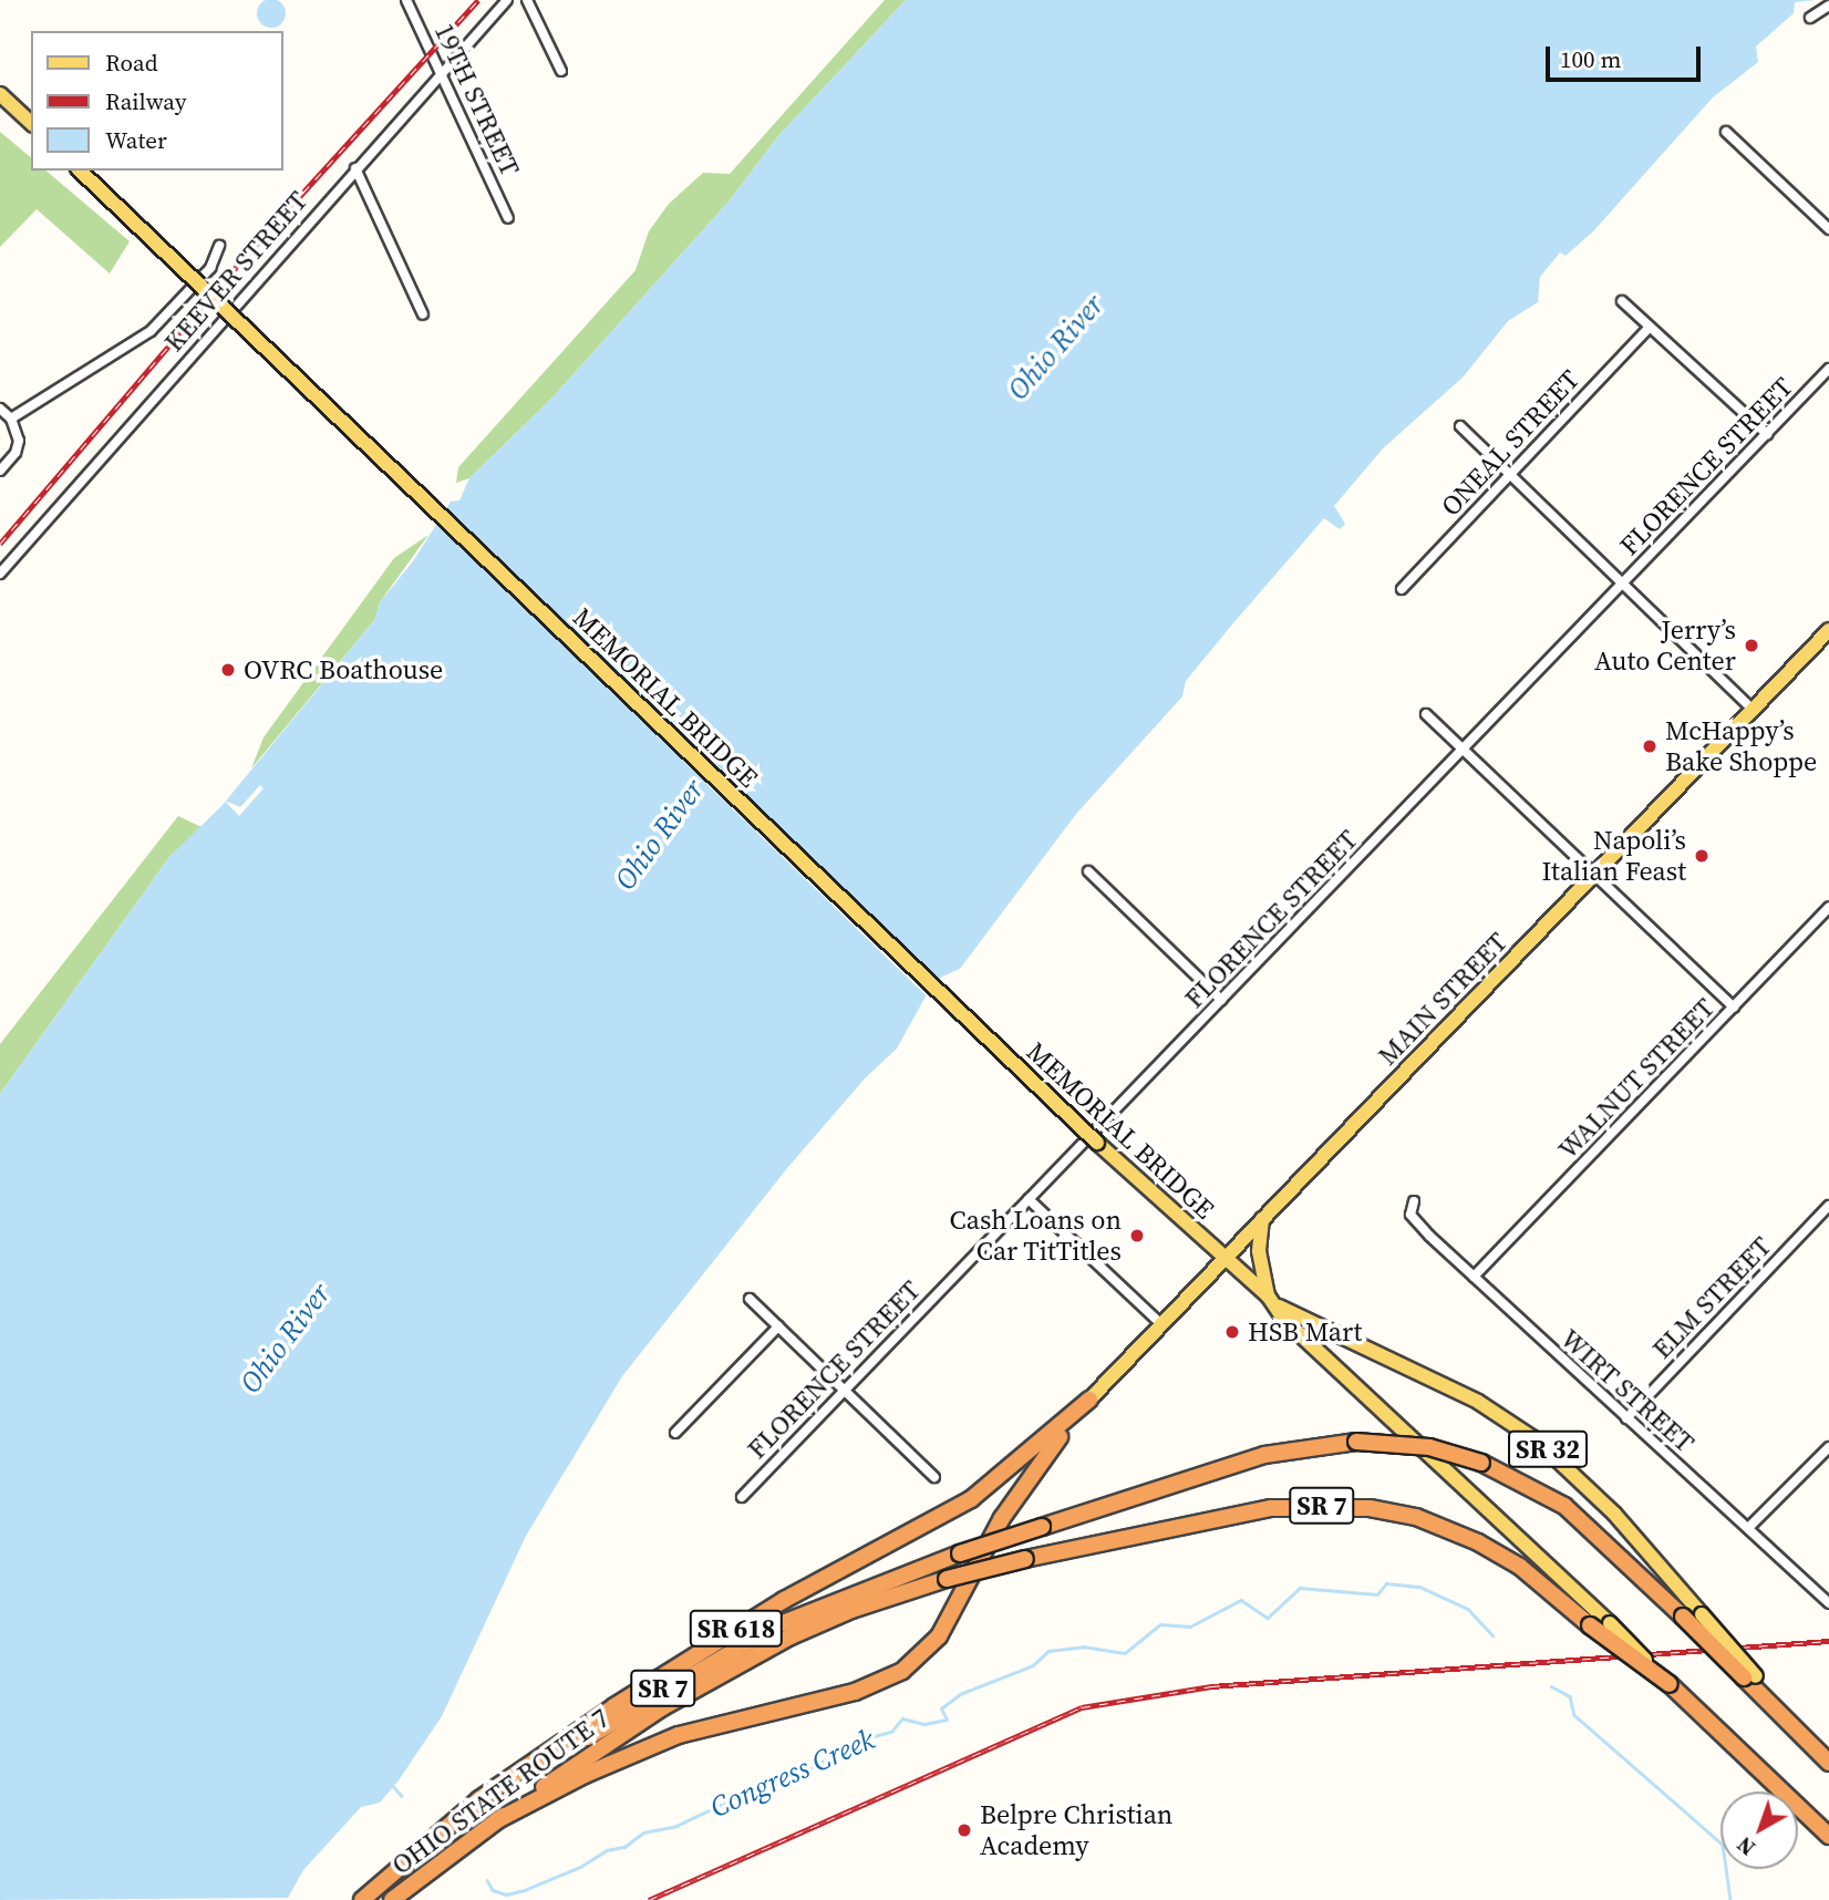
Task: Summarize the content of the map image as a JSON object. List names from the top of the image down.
{
  "streets": {
    "highway": ["SR 7", "SR 618", "OHIO STATE ROUTE 7"],
    "main road": ["MEMORIAL BRIDGE", "MAIN STREET", "SR 32"],
    "street": [
      "19TH STREET",
      "KEEVER STREET",
      "ONEAL STREET",
      "FLORENCE STREET",
      "WALNUT STREET",
      "ELM STREET",
      "WIRT STREET"
    ]
  },
  "crossings": [
    ["19TH STREET", "KEEVER STREET"],
    ["MEMORIAL BRIDGE", "MAIN STREET"],
    ["MEMORIAL BRIDGE", "SR 32"],
    ["MAIN STREET", "SR 32"],
    ["MAIN STREET", "SR 618"],
    ["WALNUT STREET", "WIRT STREET"],
    ["ELM STREET", "WIRT STREET"],
    ["SR 32", "SR 7"],
    ["SR 32", "OHIO STATE ROUTE 7"],
    ["SR 7", "SR 618"],
    ["SR 7", "OHIO STATE ROUTE 7"],
    ["SR 618", "OHIO STATE ROUTE 7"]
  ],
  "water": ["Ohio River", "Congress Creek"],
  "places": [
    "Jerry’s Auto Center",
    "OVRC Boathouse",
    "McHappy’s Bake Shoppe",
    "Napoli’s Italian Feast",
    "Cash Loans on Car TitTitles",
    "HSB Mart",
    "Belpre Christian Academy"
  ],
  "legend": ["Road", "Railway", "Water"],
  "scale_bar": "100 m",
  "north": "bottom left"
}
